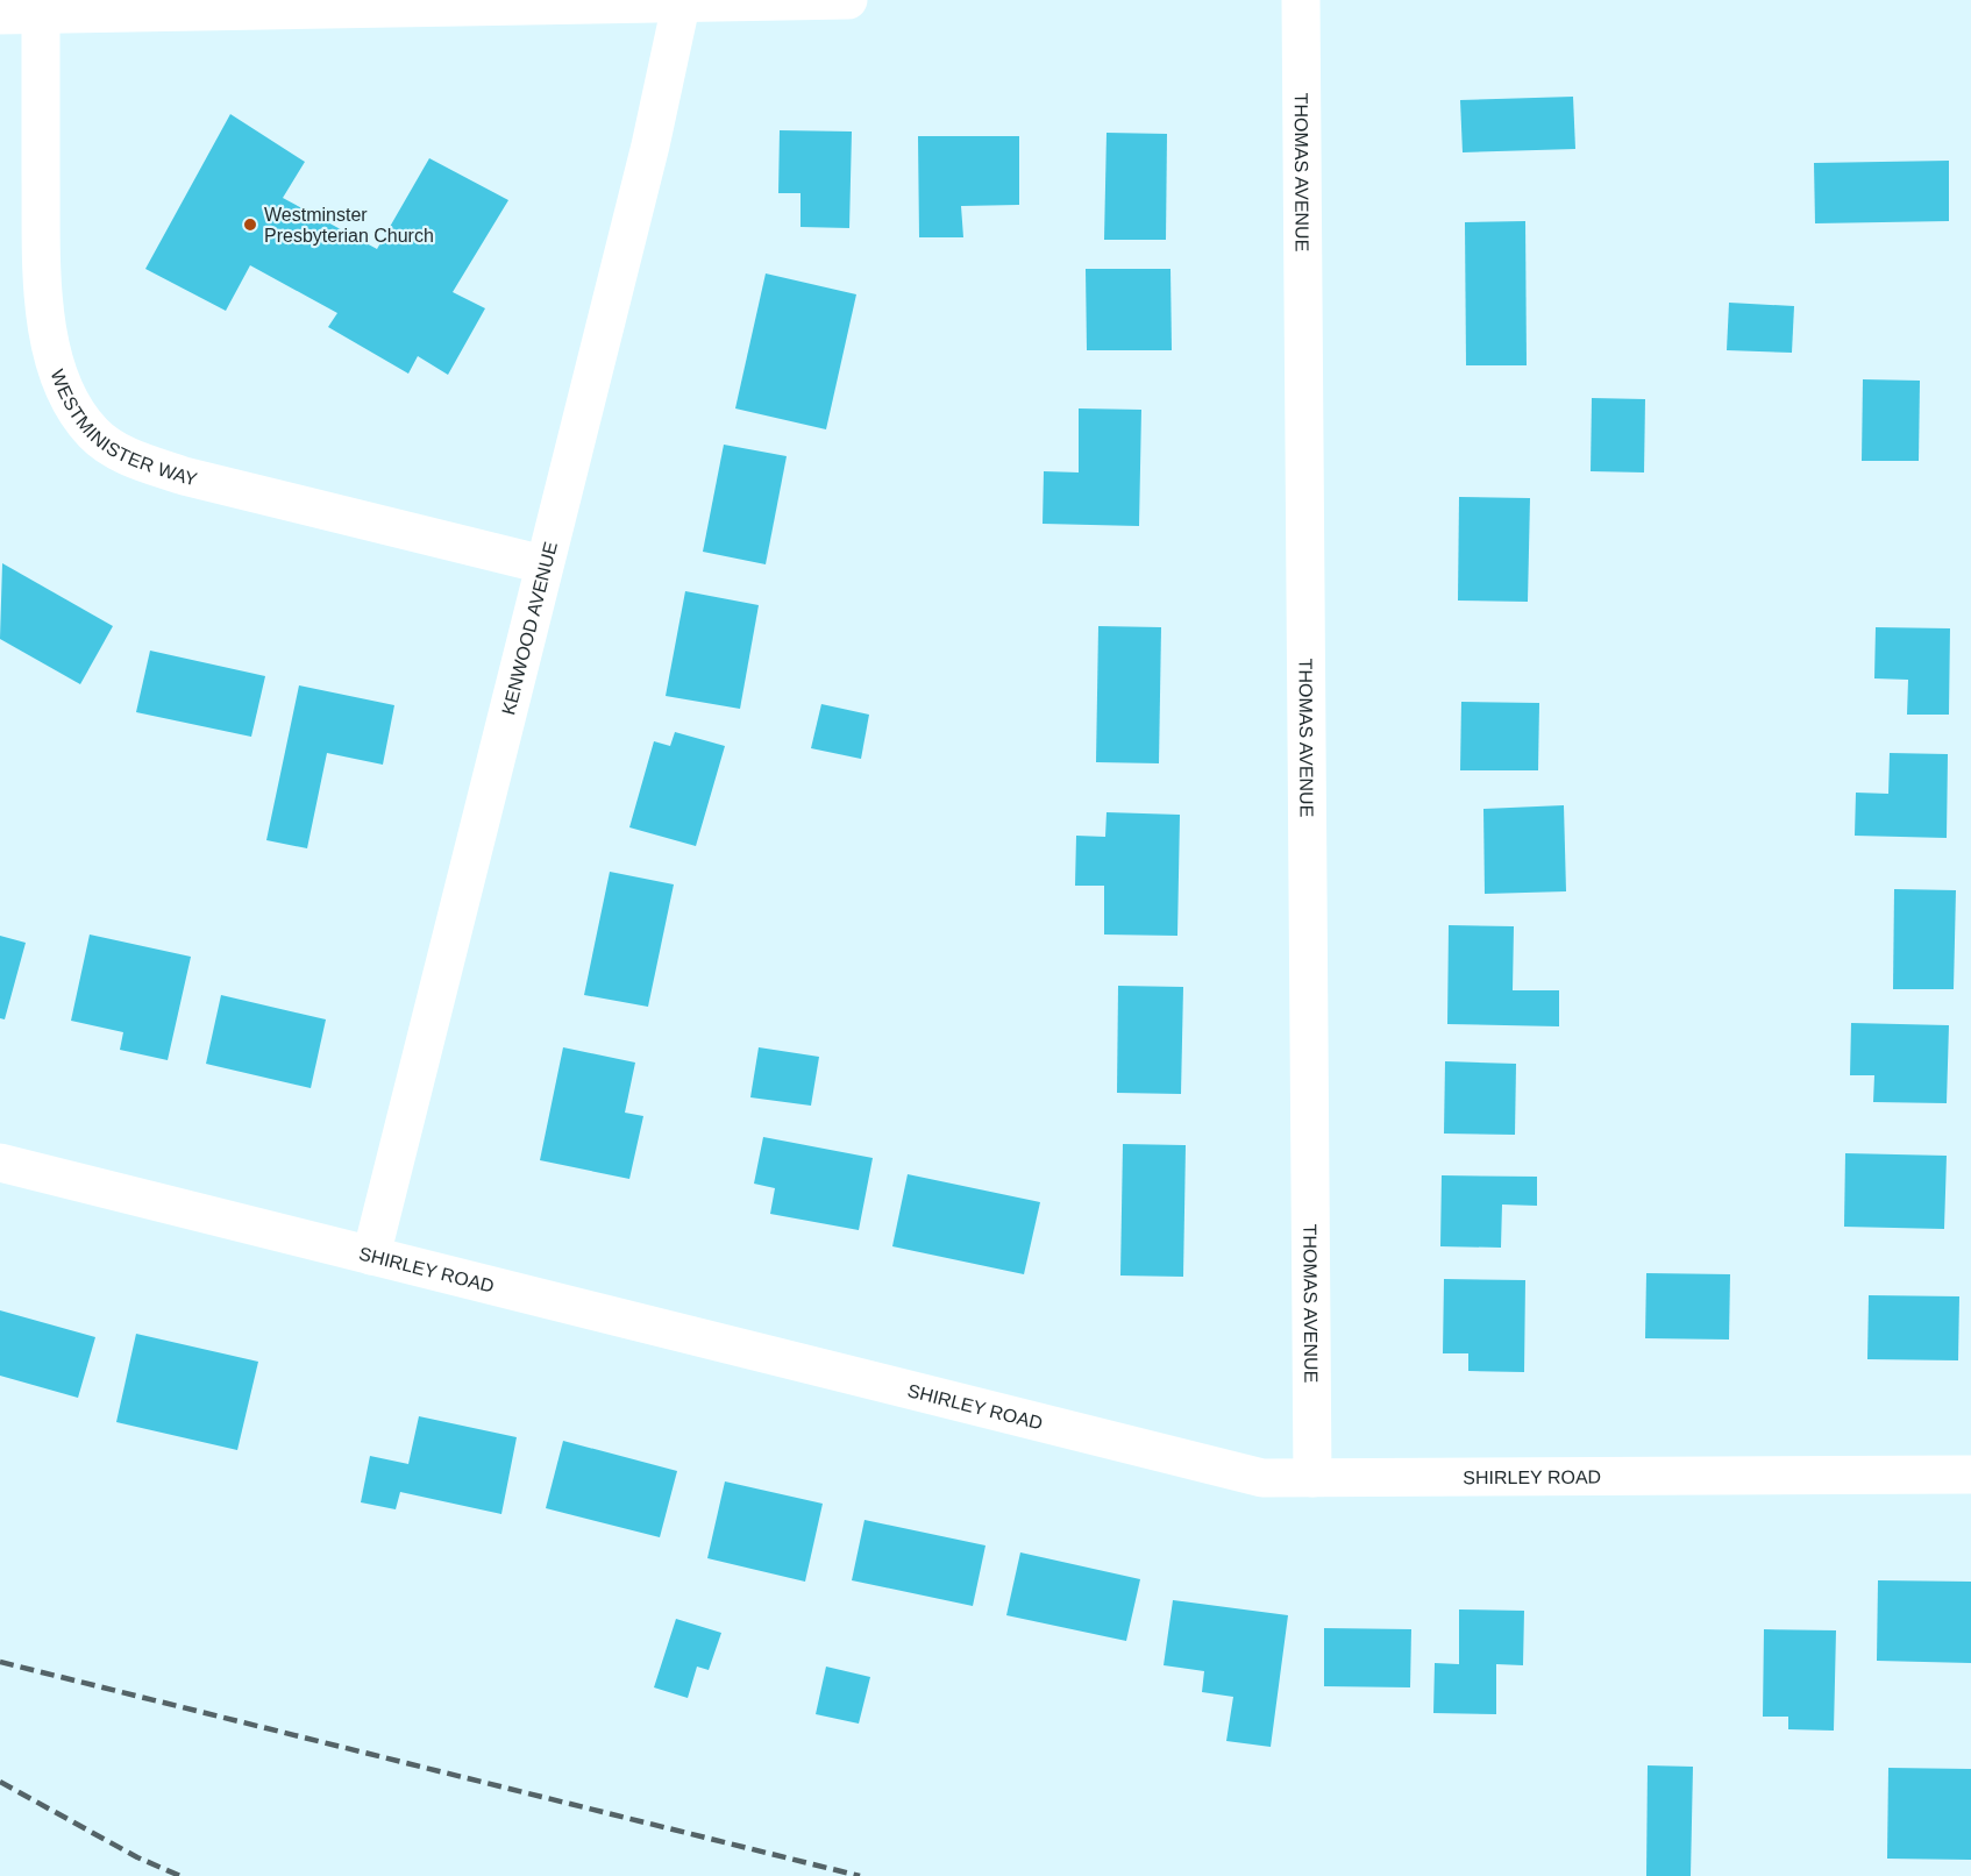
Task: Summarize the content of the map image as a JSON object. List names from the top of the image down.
{
  "streets": {
    "street": [
      "THOMAS AVENUE",
      "WESTMINISTER WAY",
      "KENWOOD AVENUE",
      "SHIRLEY ROAD"
    ]
  },
  "crossings": [
    ["THOMAS AVENUE", "SHIRLEY ROAD"],
    ["WESTMINISTER WAY", "KENWOOD AVENUE"],
    ["KENWOOD AVENUE", "SHIRLEY ROAD"]
  ],
  "places": ["Westminster Presbyterian Church"]
}
